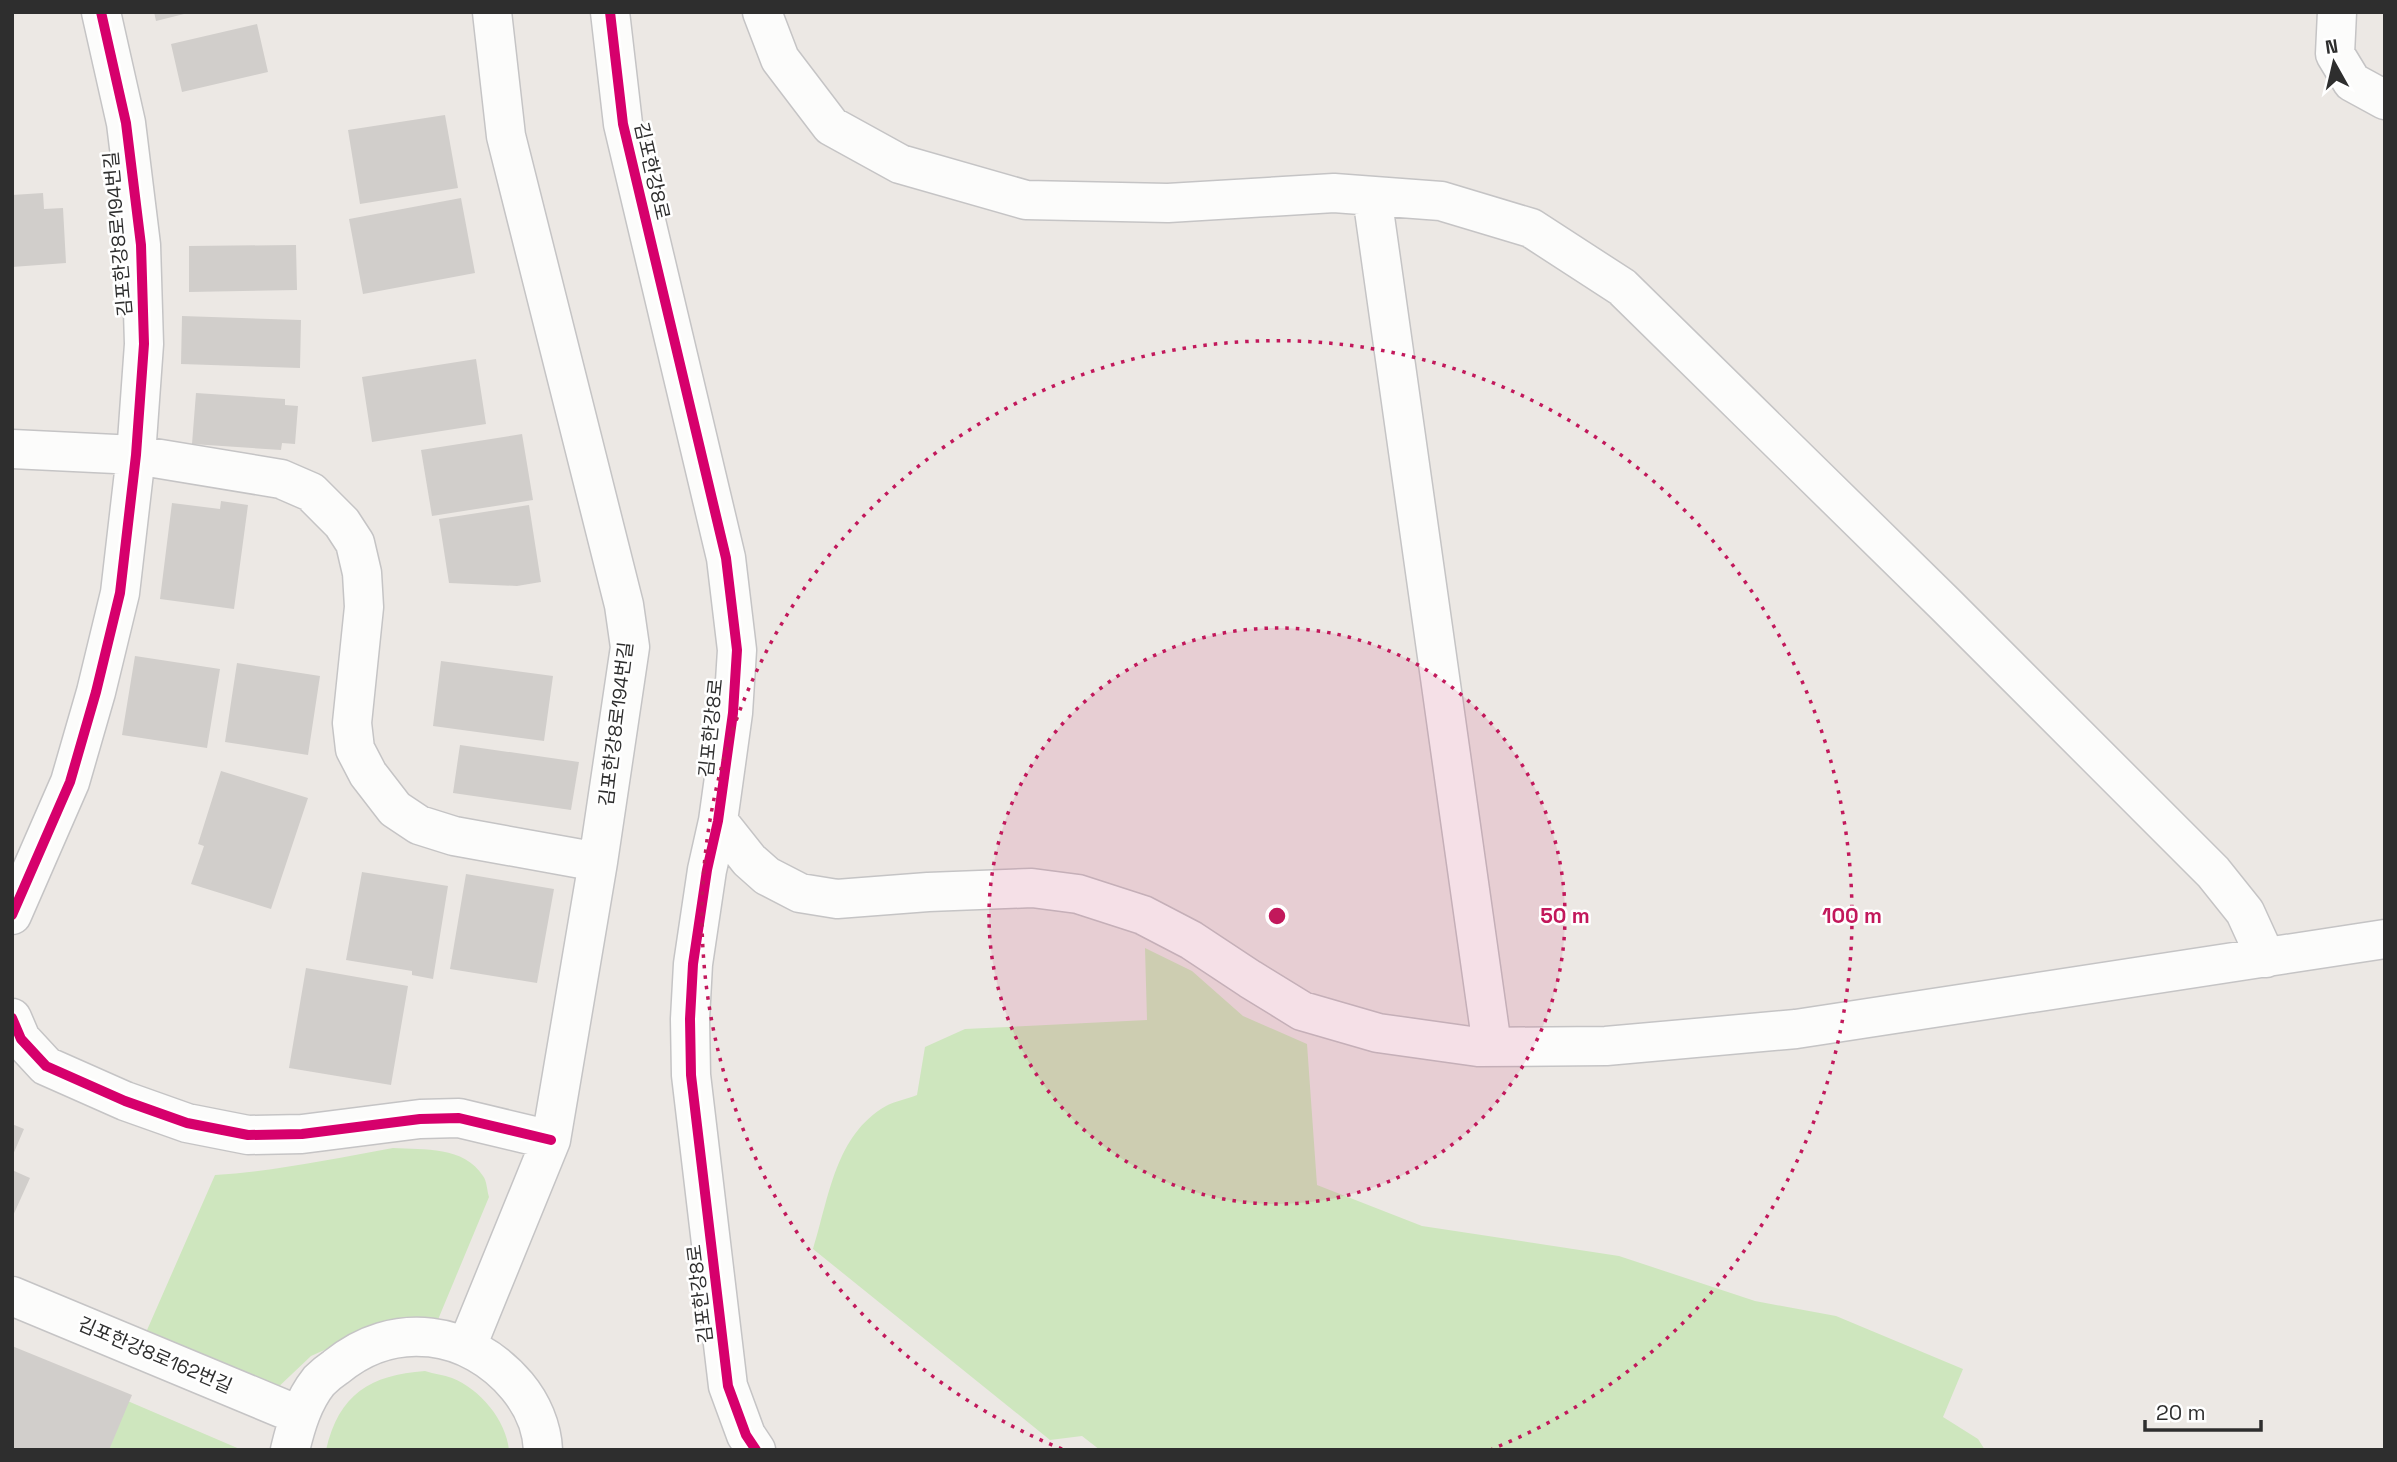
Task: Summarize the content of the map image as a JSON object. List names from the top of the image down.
{
  "streets": {
    "street": ["김포한강8로", "김포한강8로194번길", "김포한강8로162번길"]
  },
  "scale_bar": "20 m",
  "north": "top",
  "rings": ["50 m", "100 m"]
}
